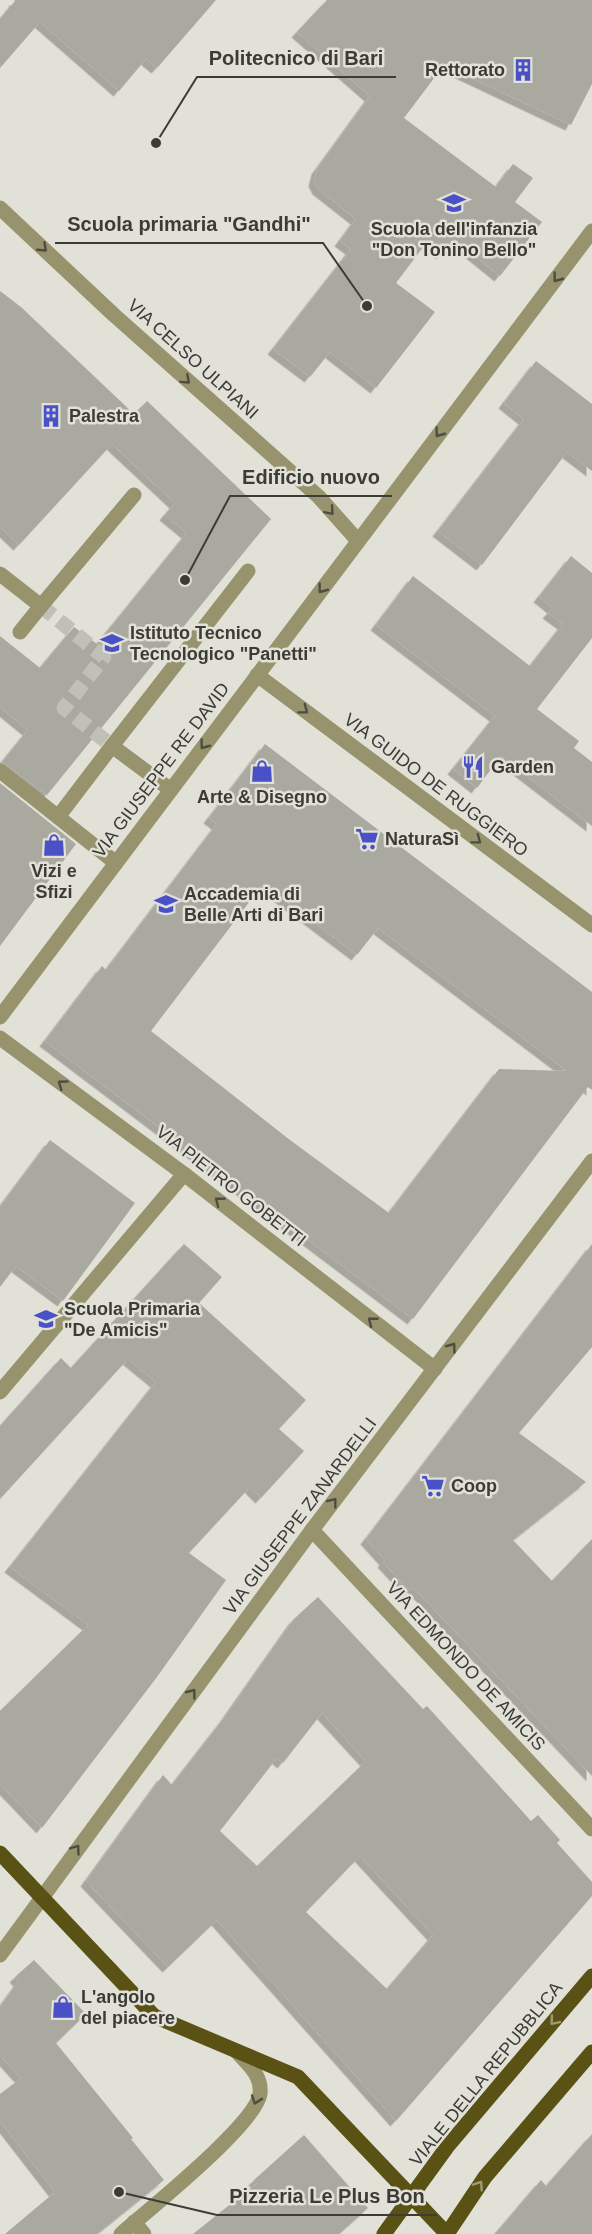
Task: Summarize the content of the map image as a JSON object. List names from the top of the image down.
{
  "streets": {
    "main road": ["VIALE DELLA REPUBBLICA"],
    "street": [
      "VIA CELSO ULPIANI",
      "VIA GIUSEPPE RE DAVID",
      "VIA GUIDO DE RUGGIERO",
      "VIA PIETRO GOBETTI",
      "VIA GIUSEPPE ZANARDELLI",
      "VIA EDMONDO DE AMICIS"
    ]
  },
  "crossings": [
    ["VIA CELSO ULPIANI", "VIA GIUSEPPE RE DAVID"],
    ["VIA GIUSEPPE RE DAVID", "VIA GUIDO DE RUGGIERO"],
    ["VIA PIETRO GOBETTI", "VIA GIUSEPPE ZANARDELLI"],
    ["VIA GIUSEPPE ZANARDELLI", "VIA EDMONDO DE AMICIS"]
  ],
  "one_way": [
    "VIA CELSO ULPIANI",
    "VIA GUIDO DE RUGGIERO",
    "VIA PIETRO GOBETTI",
    "VIA GIUSEPPE ZANARDELLI"
  ],
  "places": {
    "building": ["Rettorato", "Palestra"],
    "other": [
      "Politecnico di Bari",
      "Scuola primaria \"Gandhi\"",
      "Edificio nuovo",
      "Pizzeria Le Plus Bon"
    ],
    "school or university": [
      "Scuola dell'infanzia \"Don Tonino Bello\"",
      "Istituto Tecnico Tecnologico \"Panetti\"",
      "Accademia di Belle Arti di Bari",
      "Scuola Primaria \"De Amicis\""
    ],
    "restaurant": ["Garden"],
    "shop": ["Arte & Disegno", "Vizi e Sfizi", "L'angolo del piacere"],
    "supermarket": ["NaturaSì", "Coop"]
  }
}
